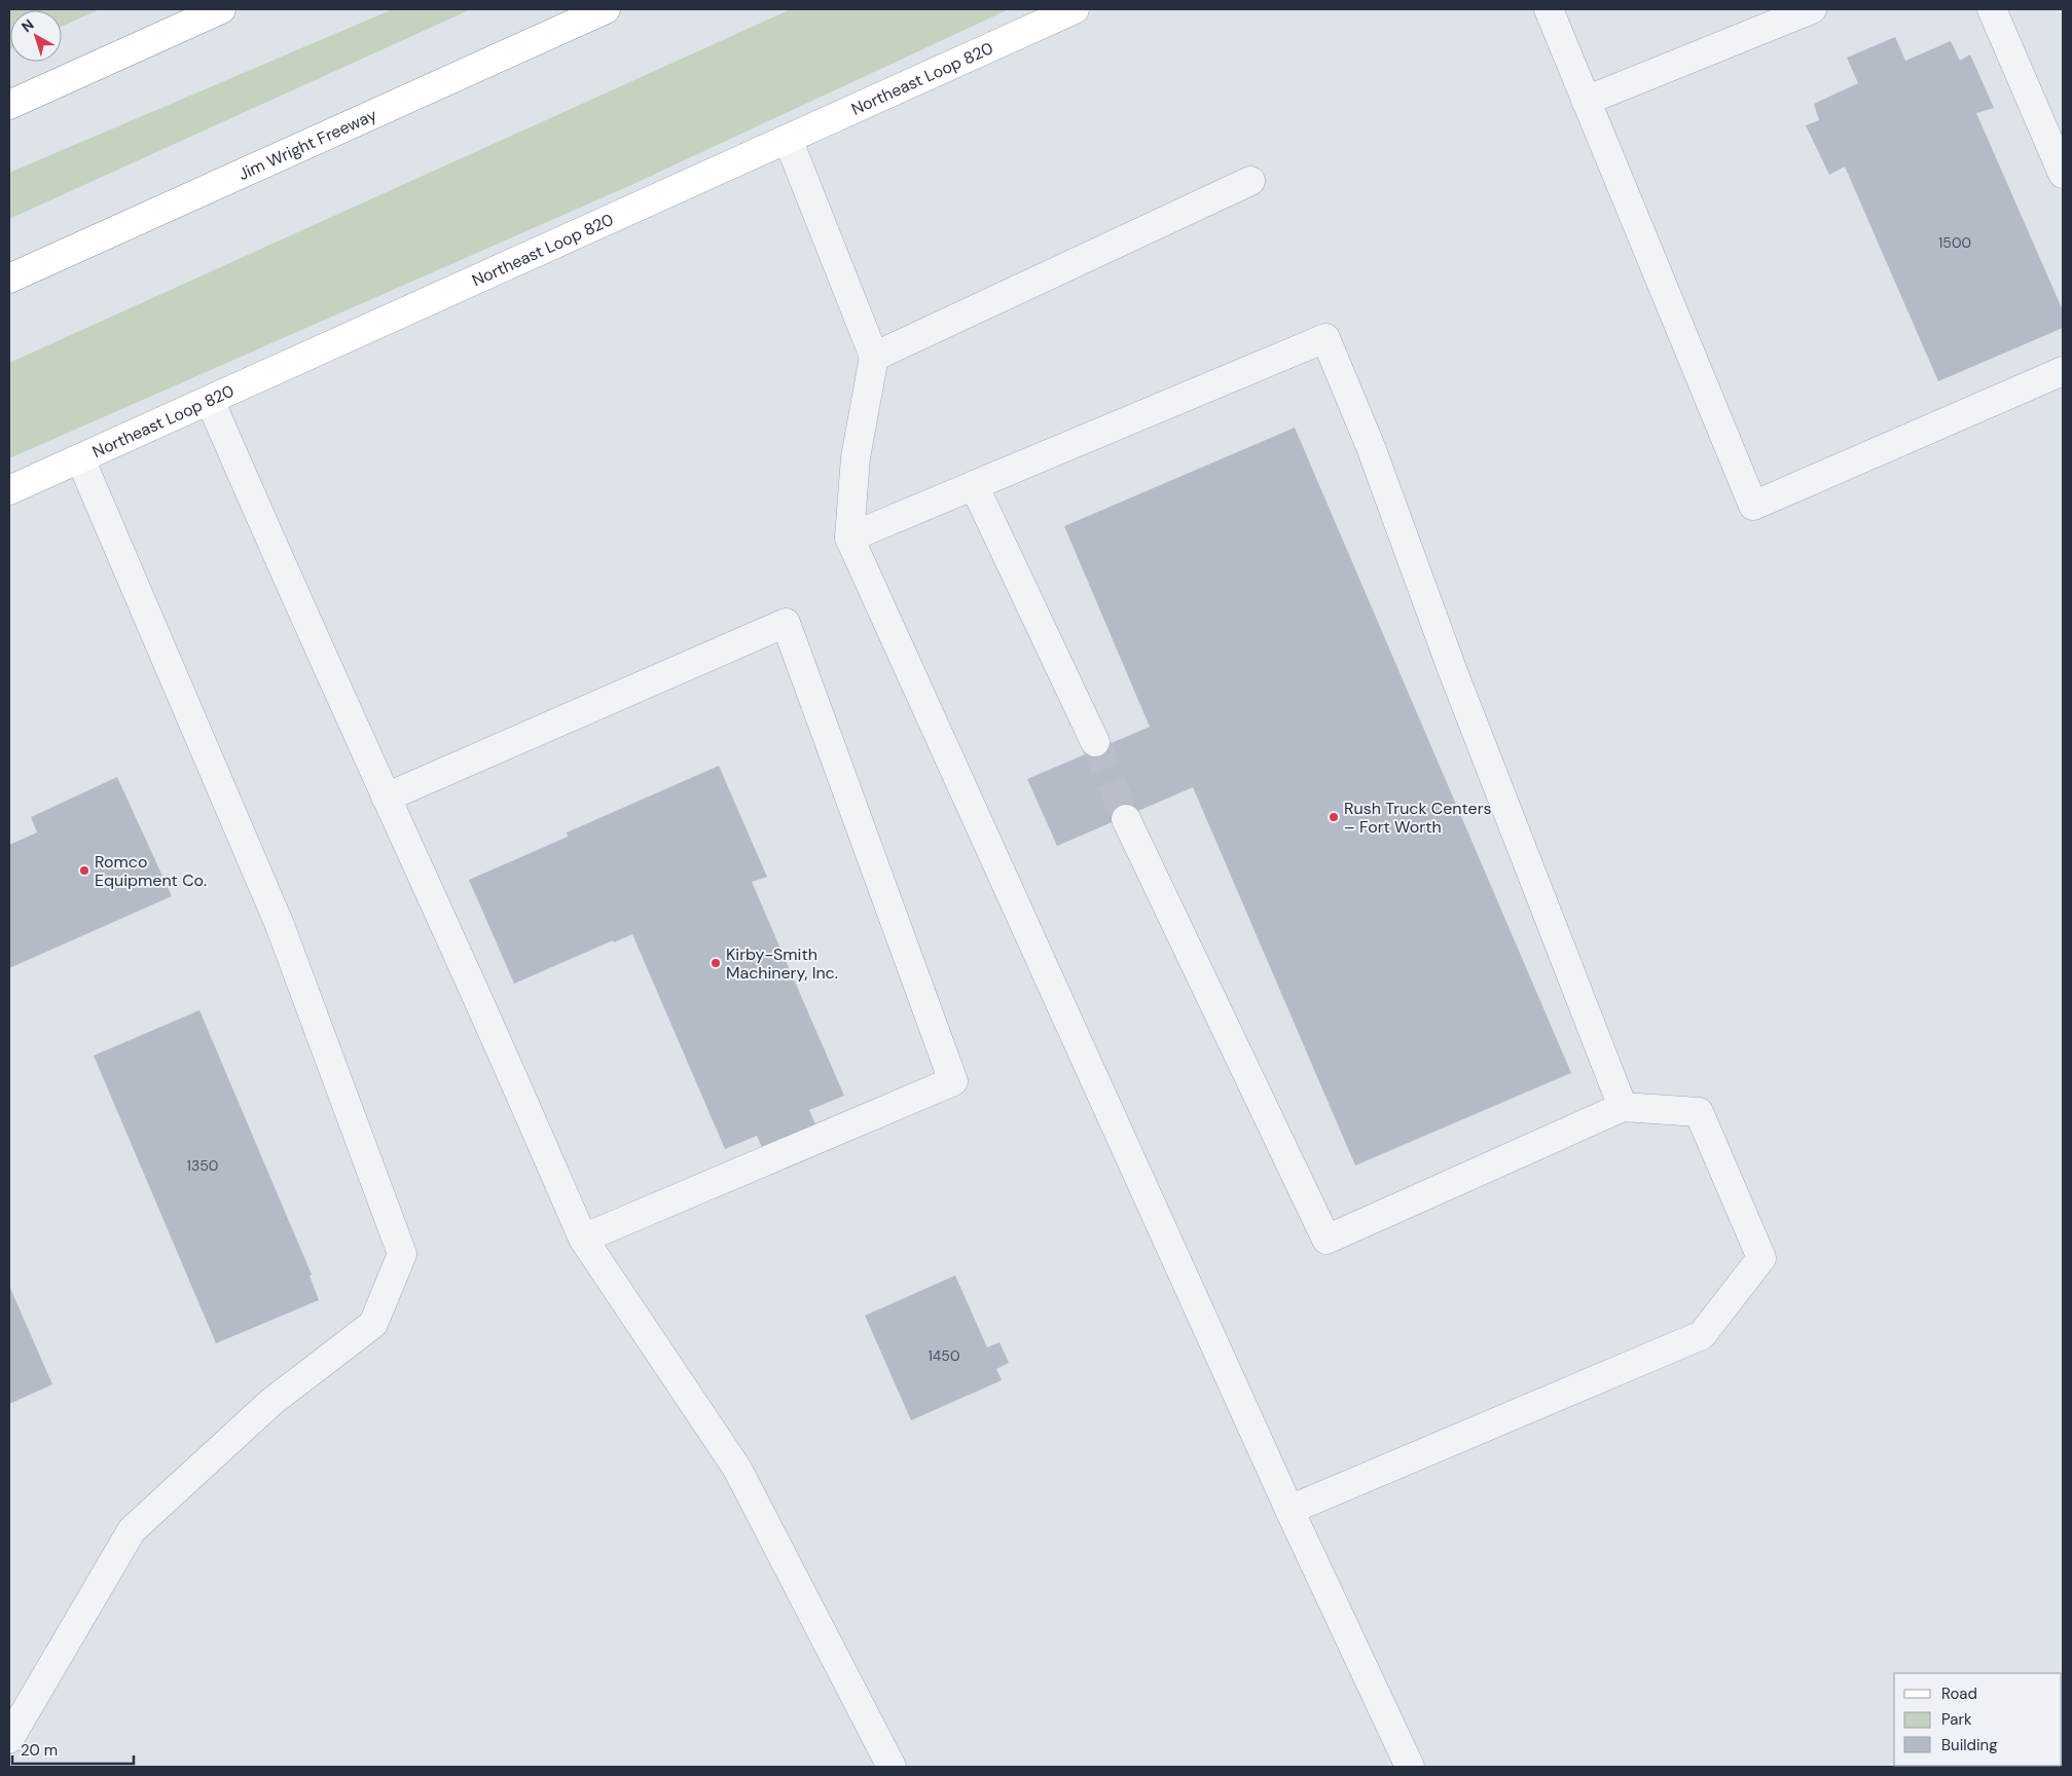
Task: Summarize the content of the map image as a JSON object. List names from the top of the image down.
{
  "streets": {
    "main road": ["Northeast Loop 820", "Jim Wright Freeway"]
  },
  "places": ["Rush Truck Centers – Fort Worth", "Romco Equipment Co.", "Kirby-Smith Machinery, Inc."],
  "house_numbers": ["1500", "1350", "1450"],
  "legend": ["Road", "Park", "Building"],
  "scale_bar": "20 m",
  "north": "top left"
}
